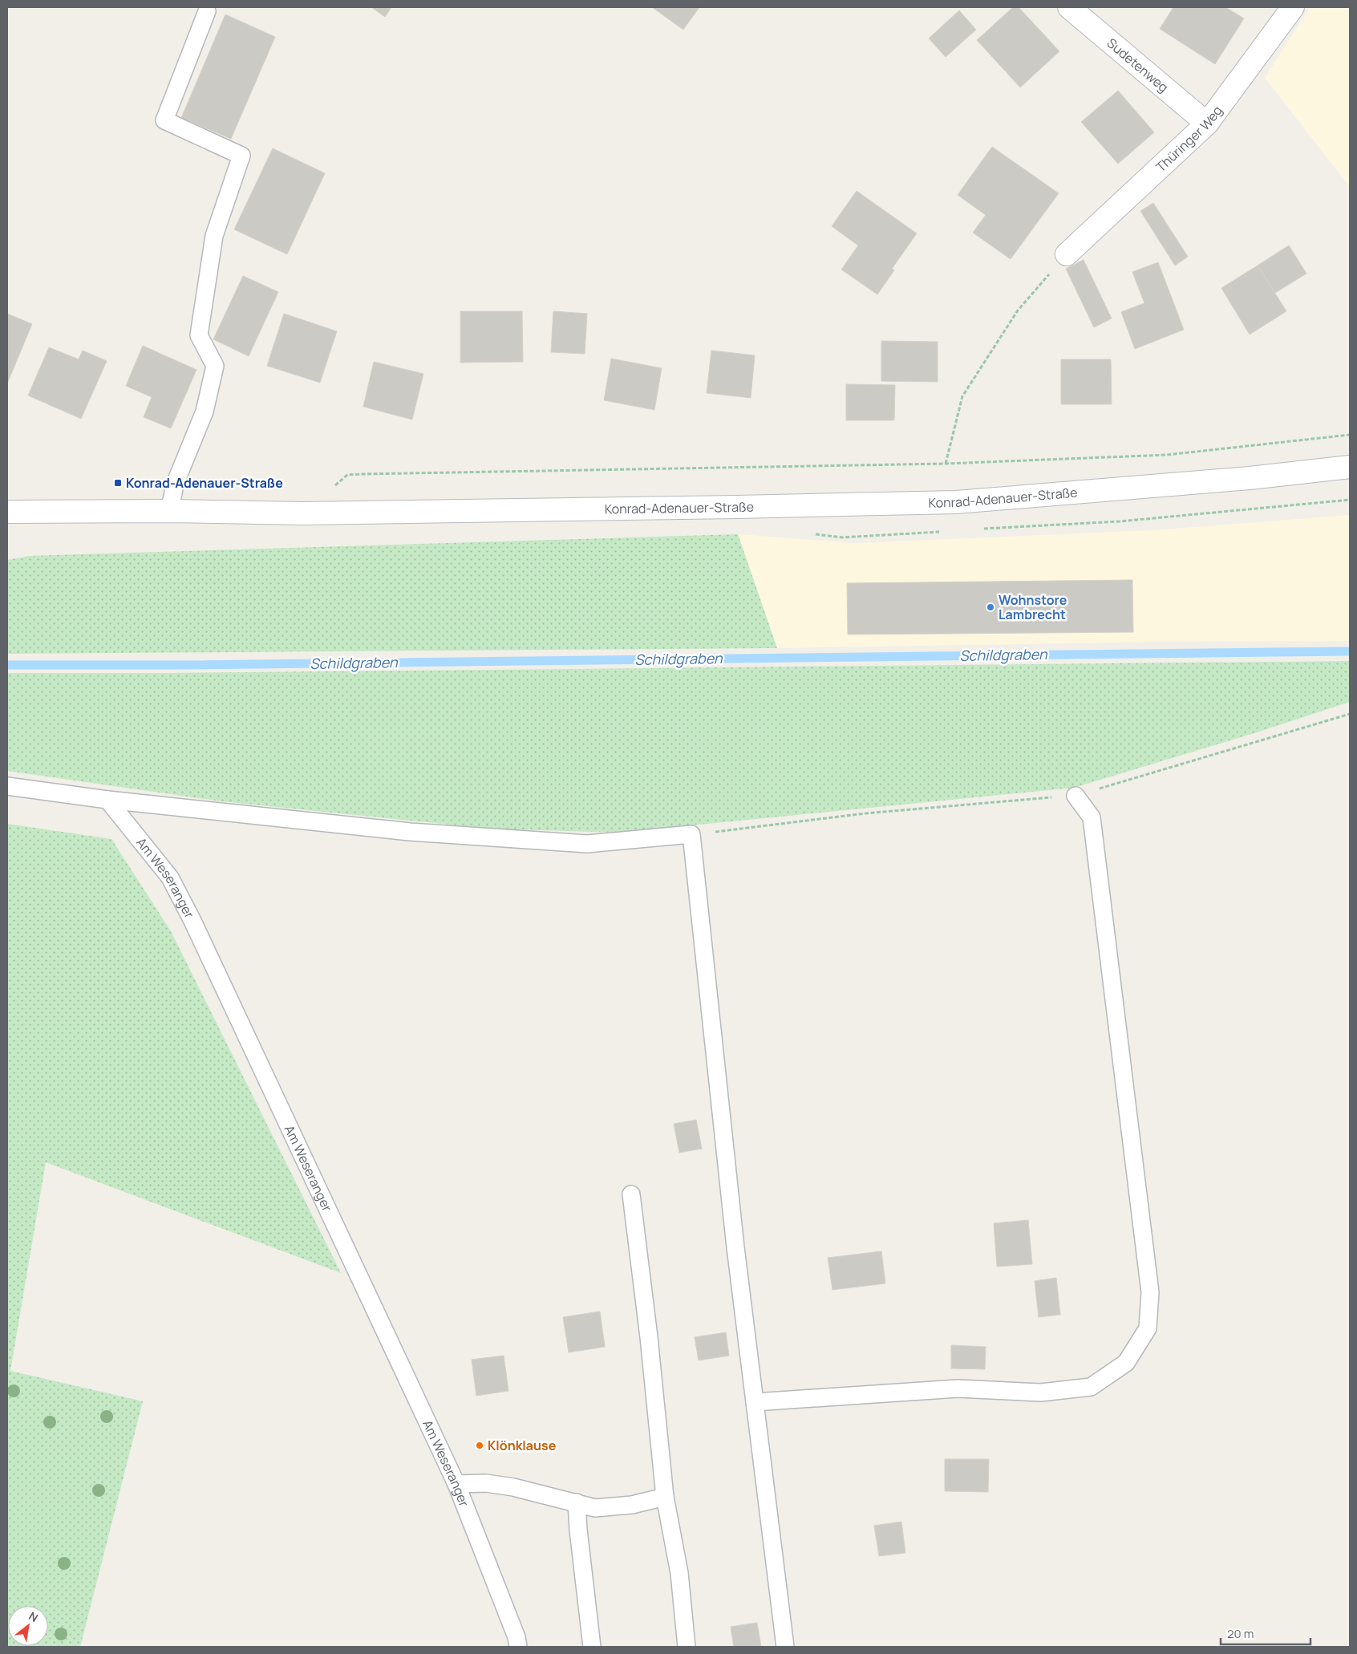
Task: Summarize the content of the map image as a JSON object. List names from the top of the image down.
{
  "streets": {
    "main road": ["Sudetenweg", "Thüringer Weg", "Konrad-Adenauer-Straße"],
    "lane": ["Am Weseranger"]
  },
  "crossings": [
    ["Sudetenweg", "Thüringer Weg"]
  ],
  "water": ["Schildgraben"],
  "places": {
    "transit": ["Konrad-Adenauer-Straße"],
    "other": ["Wohnstore Lambrecht", "Klönklause"]
  },
  "scale_bar": "20 m",
  "north": "top right"
}
